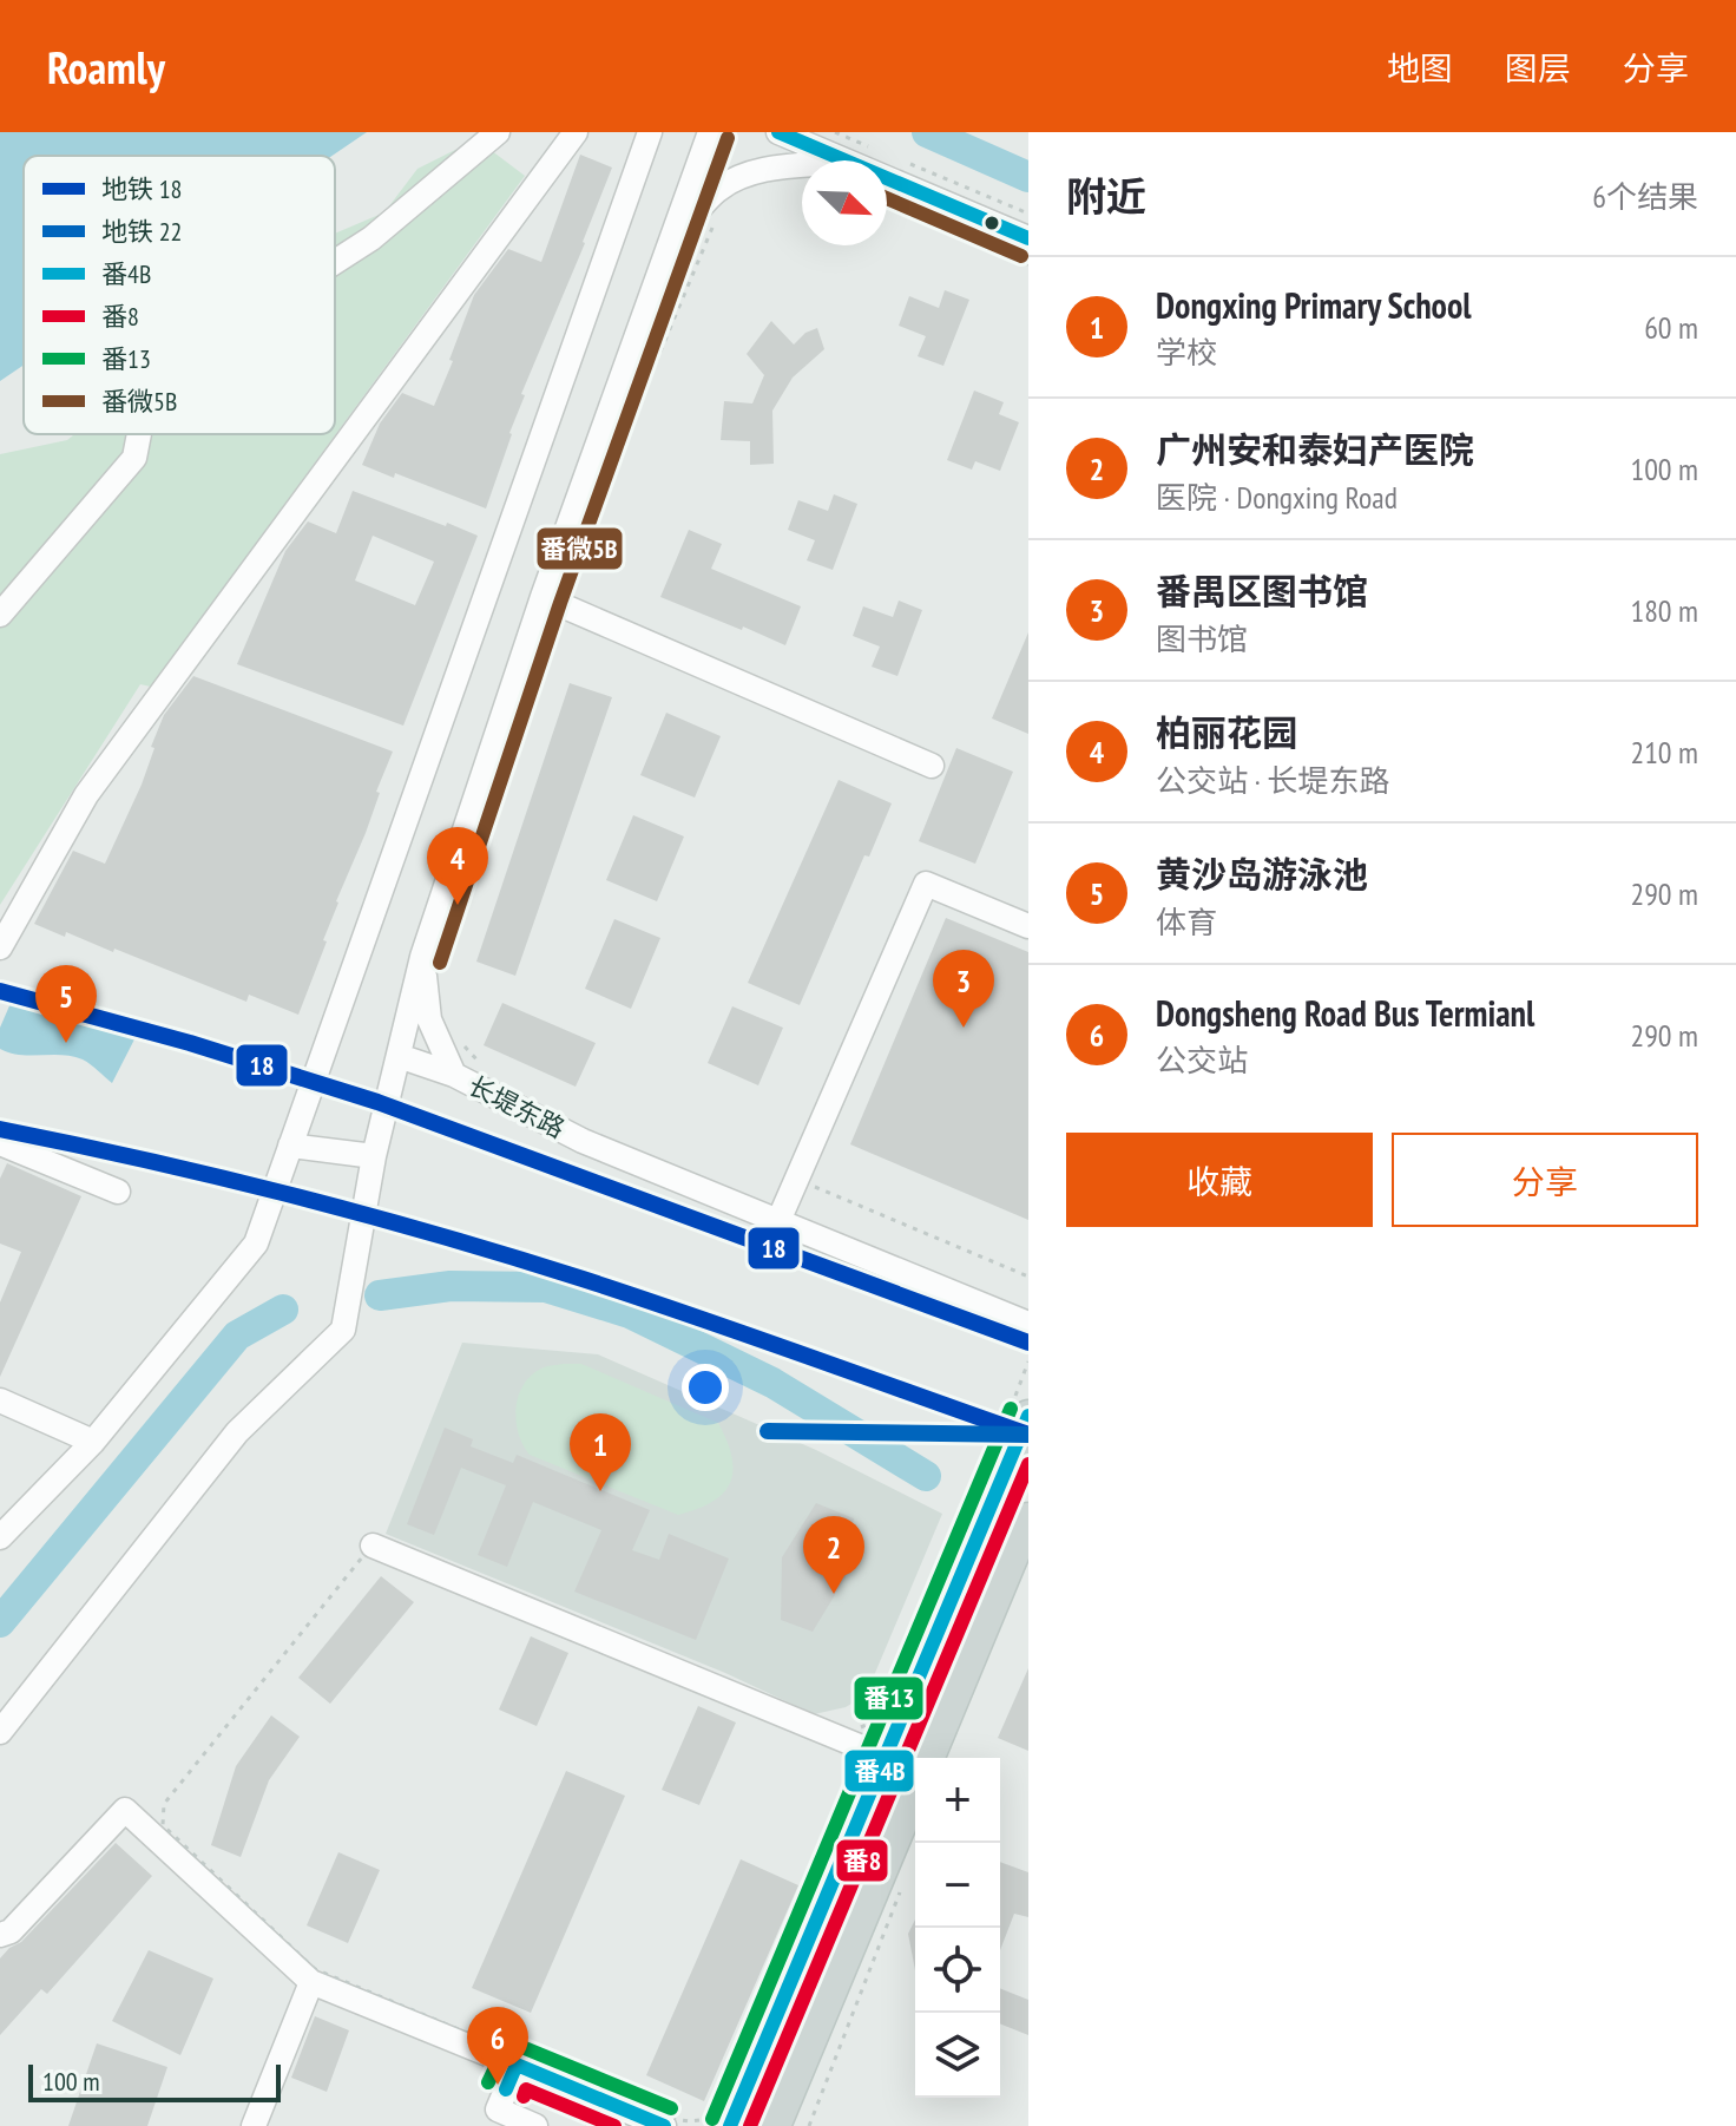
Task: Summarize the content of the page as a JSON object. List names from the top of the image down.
{
  "streets": {
    "street": ["长堤东路"]
  },
  "lines": [
    "transit line 番4B",
    "transit line 番微5B",
    "metro line 18",
    "transit line 番13",
    "metro line 22",
    "transit line 番8"
  ],
  "legend": [
    "地铁 18",
    "地铁 22",
    "番4B",
    "番8",
    "番13",
    "番微5B"
  ],
  "scale_bar": "100 m",
  "north": "bottom right",
  "page": {
    "header": "Roamly",
    "nav": ["地图", "图层", "分享"],
    "heading": ["附近", "6个结果"],
    "list": [
      {
        "mark": "1",
        "name": "Dongxing Primary School",
        "note": "学校",
        "value": "60 m"
      },
      {
        "mark": "2",
        "name": "广州安和泰妇产医院",
        "note": "医院 · Dongxing Road",
        "value": "100 m"
      },
      {
        "mark": "3",
        "name": "番禺区图书馆",
        "note": "图书馆",
        "value": "180 m"
      },
      {
        "mark": "4",
        "name": "柏丽花园",
        "note": "公交站 · 长堤东路",
        "value": "210 m"
      },
      {
        "mark": "5",
        "name": "黄沙岛游泳池",
        "note": "体育",
        "value": "290 m"
      },
      {
        "mark": "6",
        "name": "Dongsheng Road Bus Termianl",
        "note": "公交站",
        "value": "290 m"
      }
    ],
    "pins": [
      "4",
      "3",
      "5",
      "1",
      "2",
      "6"
    ],
    "buttons": ["收藏", "分享"],
    "map_buttons": ["+", "−"],
    "scale": "100 m"
  }
}
